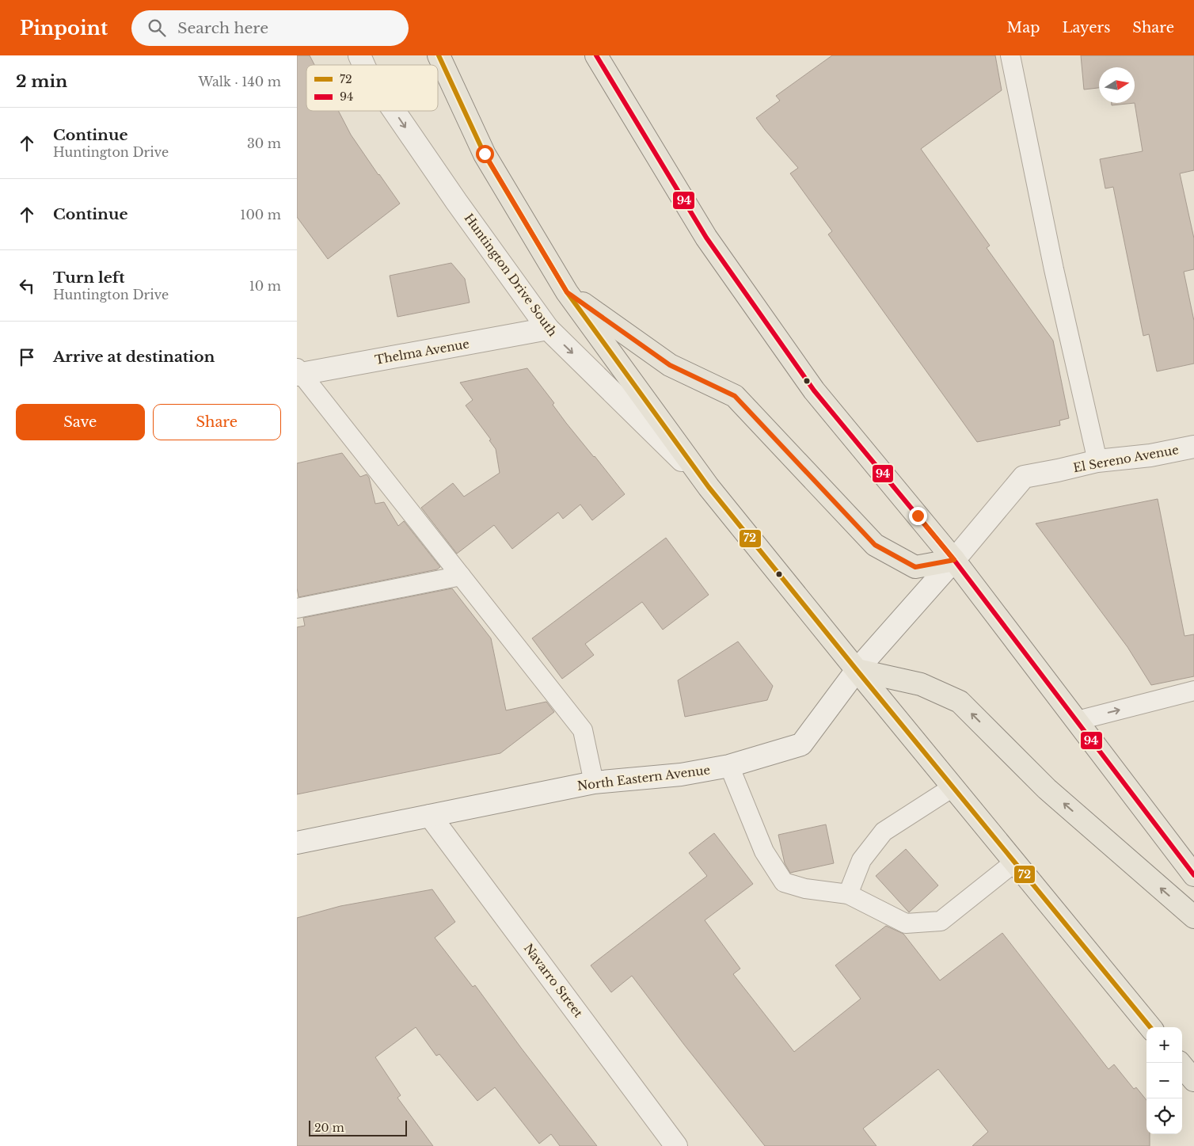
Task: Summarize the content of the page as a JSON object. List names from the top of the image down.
{
  "streets": {
    "street": [
      "Huntington Drive South",
      "Thelma Avenue",
      "El Sereno Avenue",
      "North Eastern Avenue",
      "Navarro Street"
    ]
  },
  "crossings": [
    ["Huntington Drive South", "Thelma Avenue"],
    ["El Sereno Avenue", "North Eastern Avenue"],
    ["North Eastern Avenue", "Navarro Street"]
  ],
  "one_way": ["Huntington Drive South"],
  "lines": ["transit line 72", "transit line 94"],
  "legend": ["72", "94"],
  "scale_bar": "20 m",
  "north": "right",
  "page": {
    "header": "Pinpoint",
    "search": "Search here",
    "nav": ["Map", "Layers", "Share"],
    "heading": ["2 min", "Walk · 140 m"],
    "list": [
      ["Continue", "Huntington Drive", "30 m"],
      ["Continue", "100 m"],
      ["Turn left", "Huntington Drive", "10 m"],
      "Arrive at destination"
    ],
    "buttons": ["Save", "Share"],
    "map_buttons": ["+", "−"],
    "scale": "20 m"
  }
}
